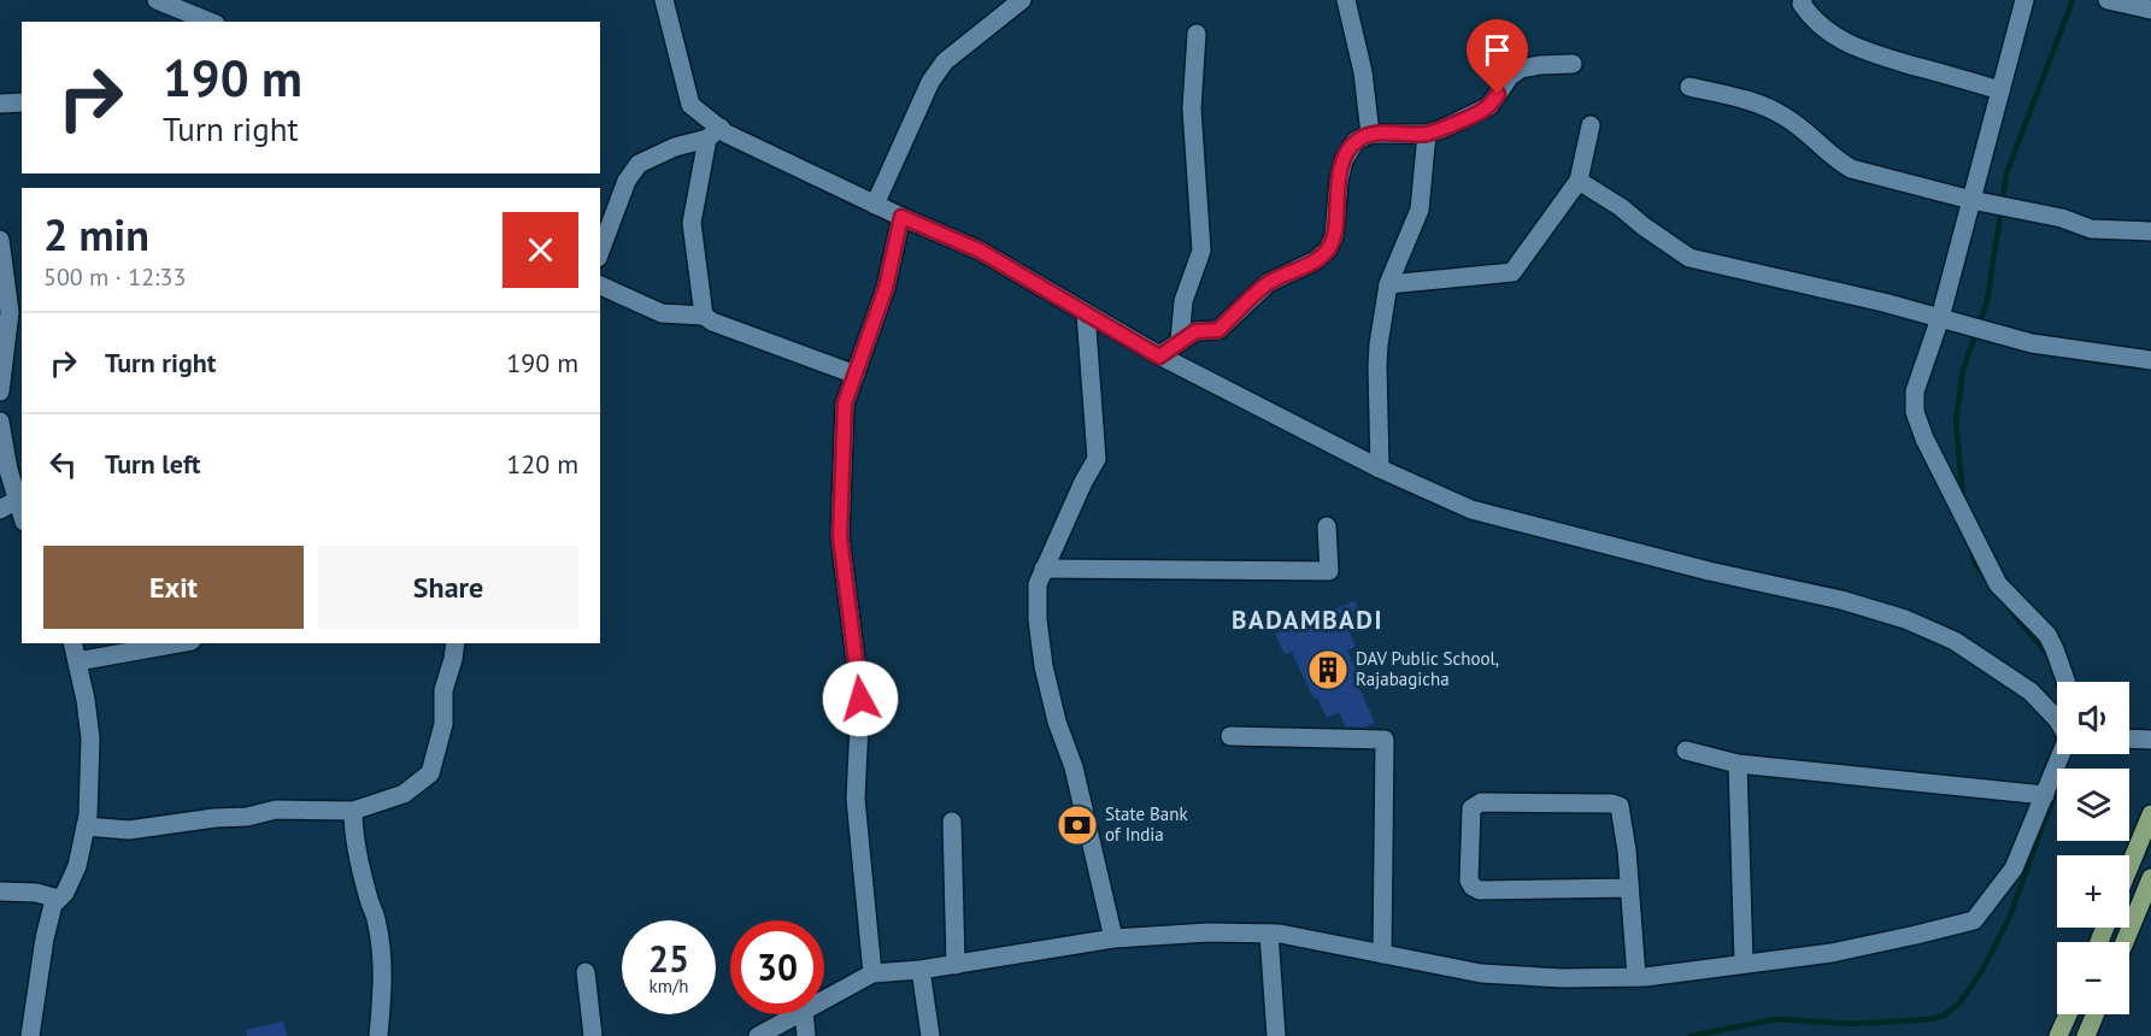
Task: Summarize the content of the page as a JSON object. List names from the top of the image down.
{
  "districts": ["BADAMBADI"],
  "places": {
    "building": ["DAV Public School, Rajabagicha"],
    "bank": ["State Bank of India"]
  },
  "page": {
    "turn": ["190 m", "Turn right"],
    "heading": ["2 min", "500 m · 12:33"],
    "list": [
      {
        "name": "Turn right",
        "value": "190 m"
      },
      {
        "name": "Turn left",
        "value": "120 m"
      }
    ],
    "buttons": ["Exit", "Share"],
    "map_buttons": ["+", "−"],
    "speed": "25 km/h",
    "limit": "30"
  }
}
